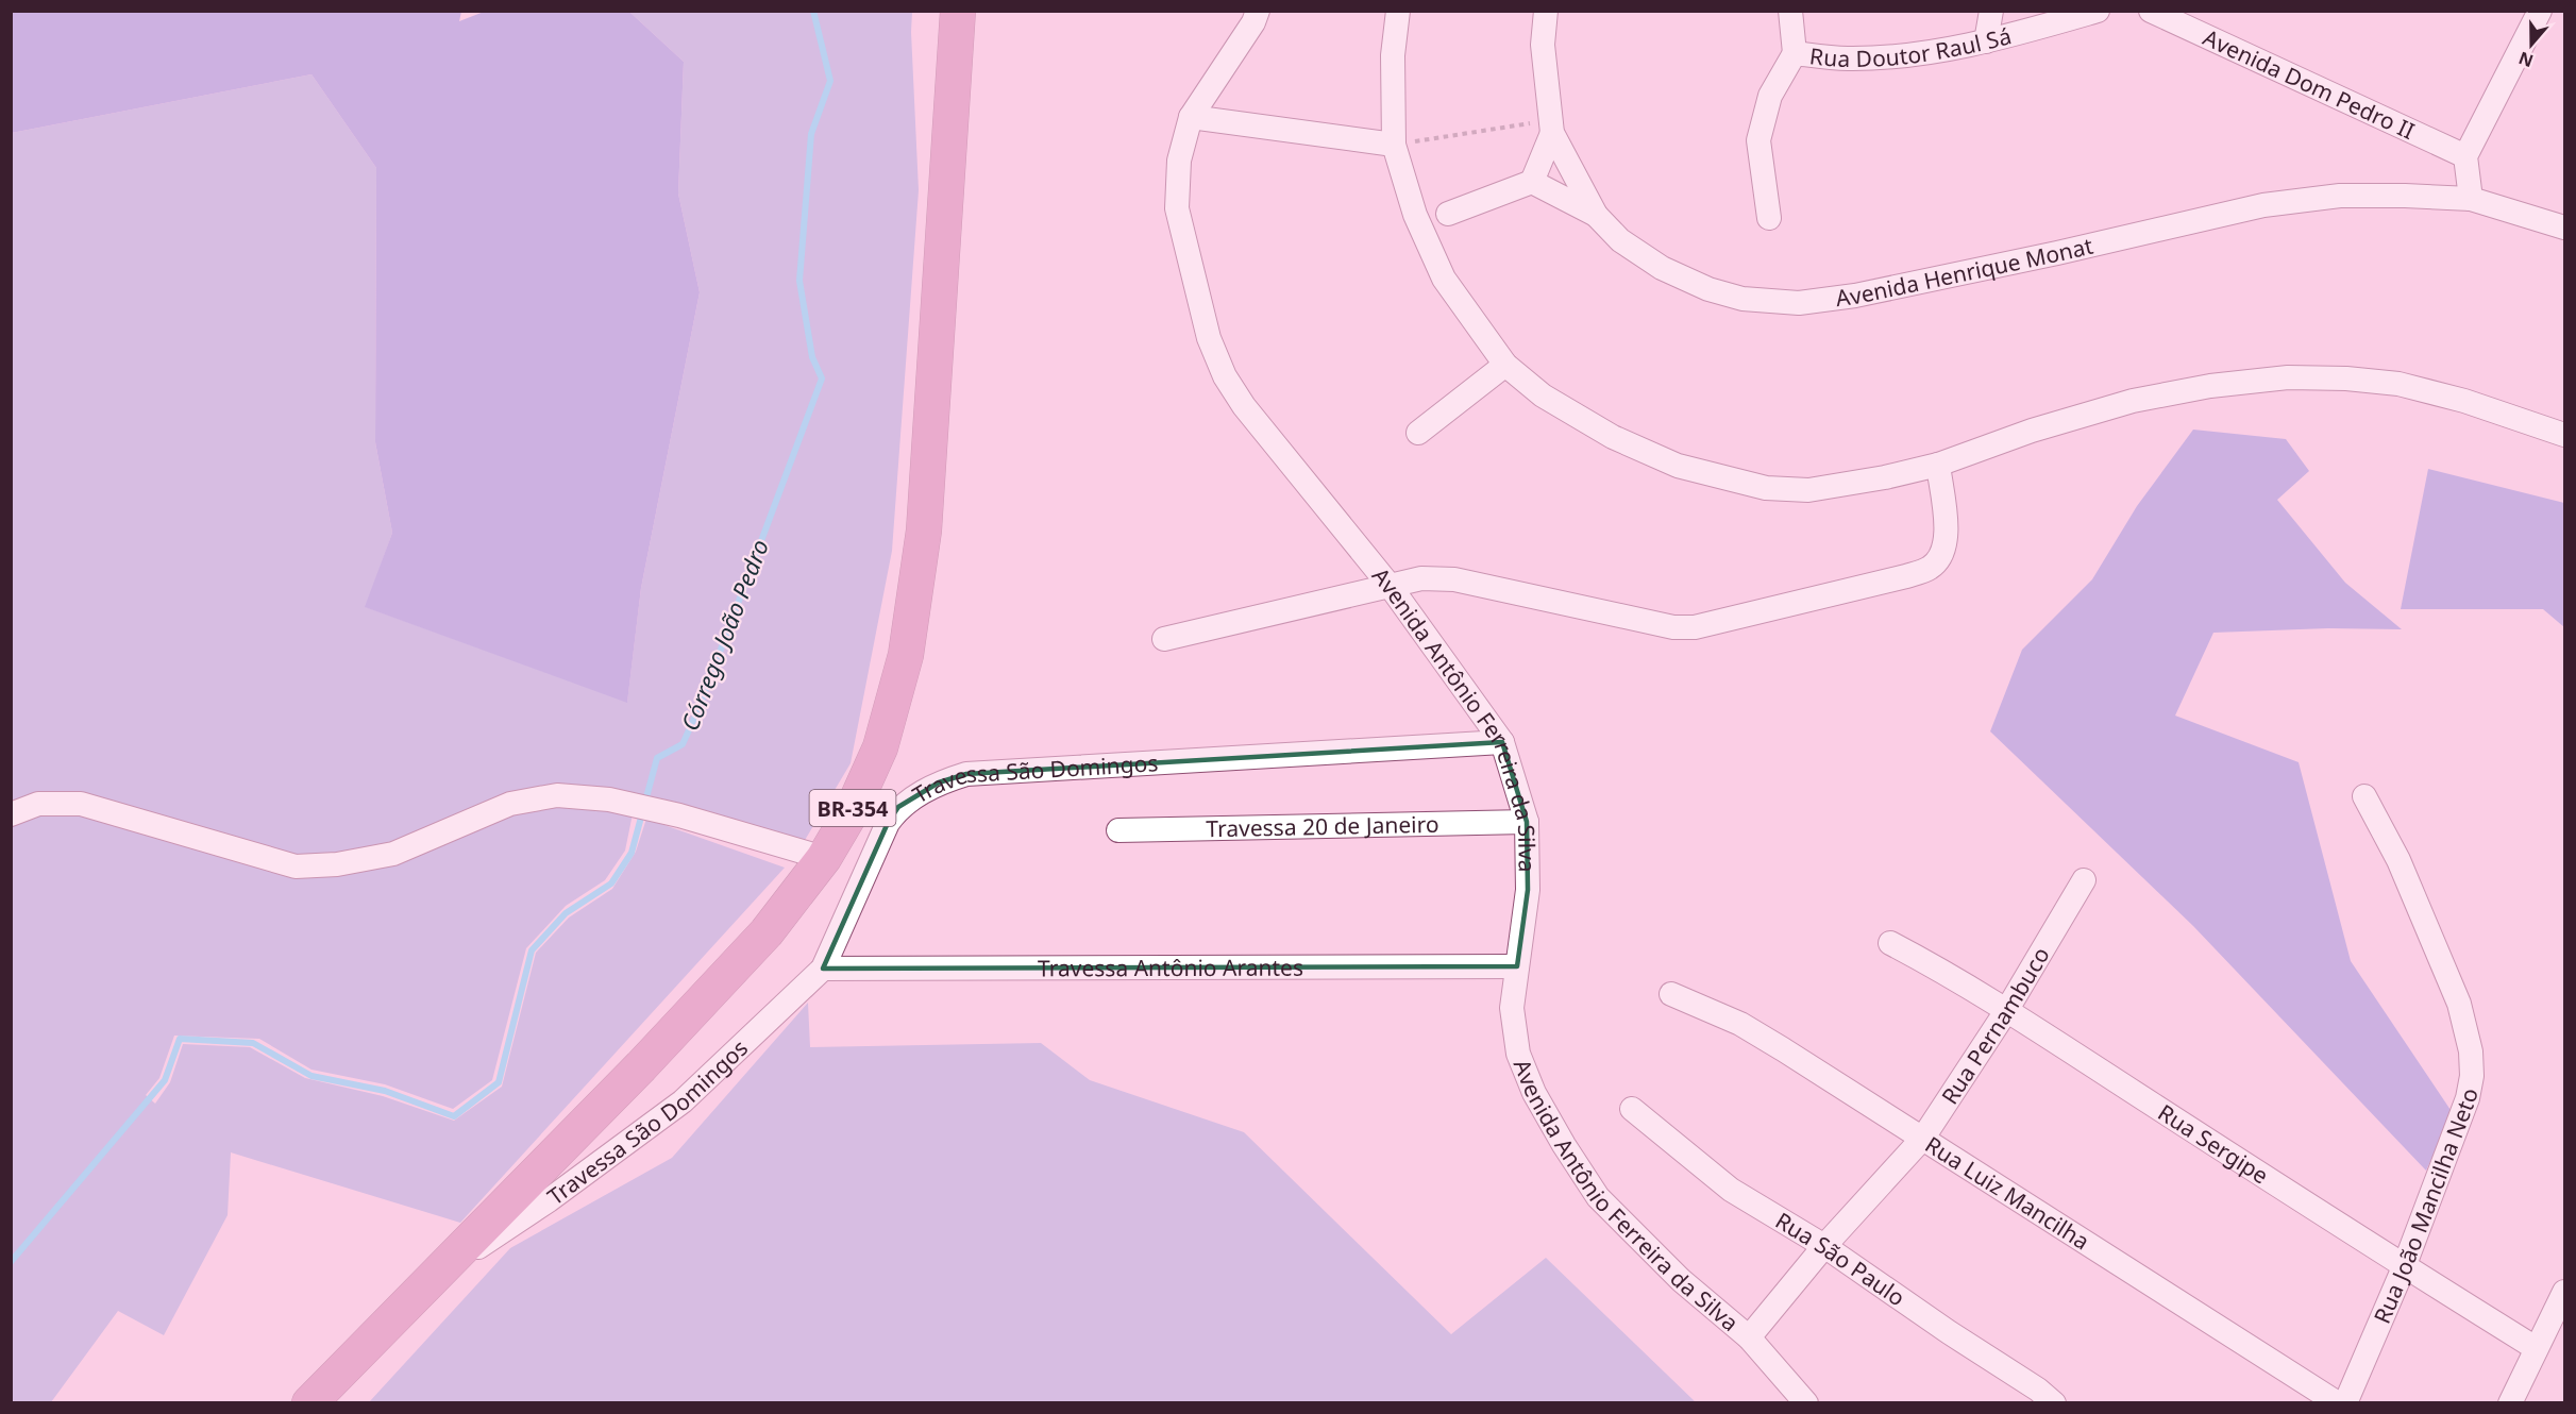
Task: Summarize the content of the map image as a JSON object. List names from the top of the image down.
{
  "streets": {
    "highway": ["BR-354"],
    "street": [
      "Rua Doutor Raul Sá",
      "Avenida Dom Pedro II",
      "Avenida Henrique Monat",
      "Avenida Antônio Ferreira da Silva",
      "Travessa São Domingos",
      "Travessa 20 de Janeiro",
      "Travessa Antônio Arantes",
      "Rua Pernambuco",
      "Rua Sergipe",
      "Rua Luiz Mancilha",
      "Rua João Mancilha Neto",
      "Rua São Paulo"
    ]
  },
  "crossings": [
    ["Avenida Antônio Ferreira da Silva", "Travessa São Domingos"],
    ["Avenida Antônio Ferreira da Silva", "Travessa 20 de Janeiro"],
    ["Avenida Antônio Ferreira da Silva", "Travessa Antônio Arantes"],
    ["Avenida Antônio Ferreira da Silva", "Rua Pernambuco"],
    ["Travessa São Domingos", "BR-354"],
    ["Travessa São Domingos", "Travessa Antônio Arantes"],
    ["Rua Pernambuco", "Rua Sergipe"],
    ["Rua Pernambuco", "Rua Luiz Mancilha"],
    ["Rua Pernambuco", "Rua São Paulo"],
    ["Rua Sergipe", "Rua João Mancilha Neto"]
  ],
  "water": ["Córrego João Pedro"],
  "north": "bottom"
}
